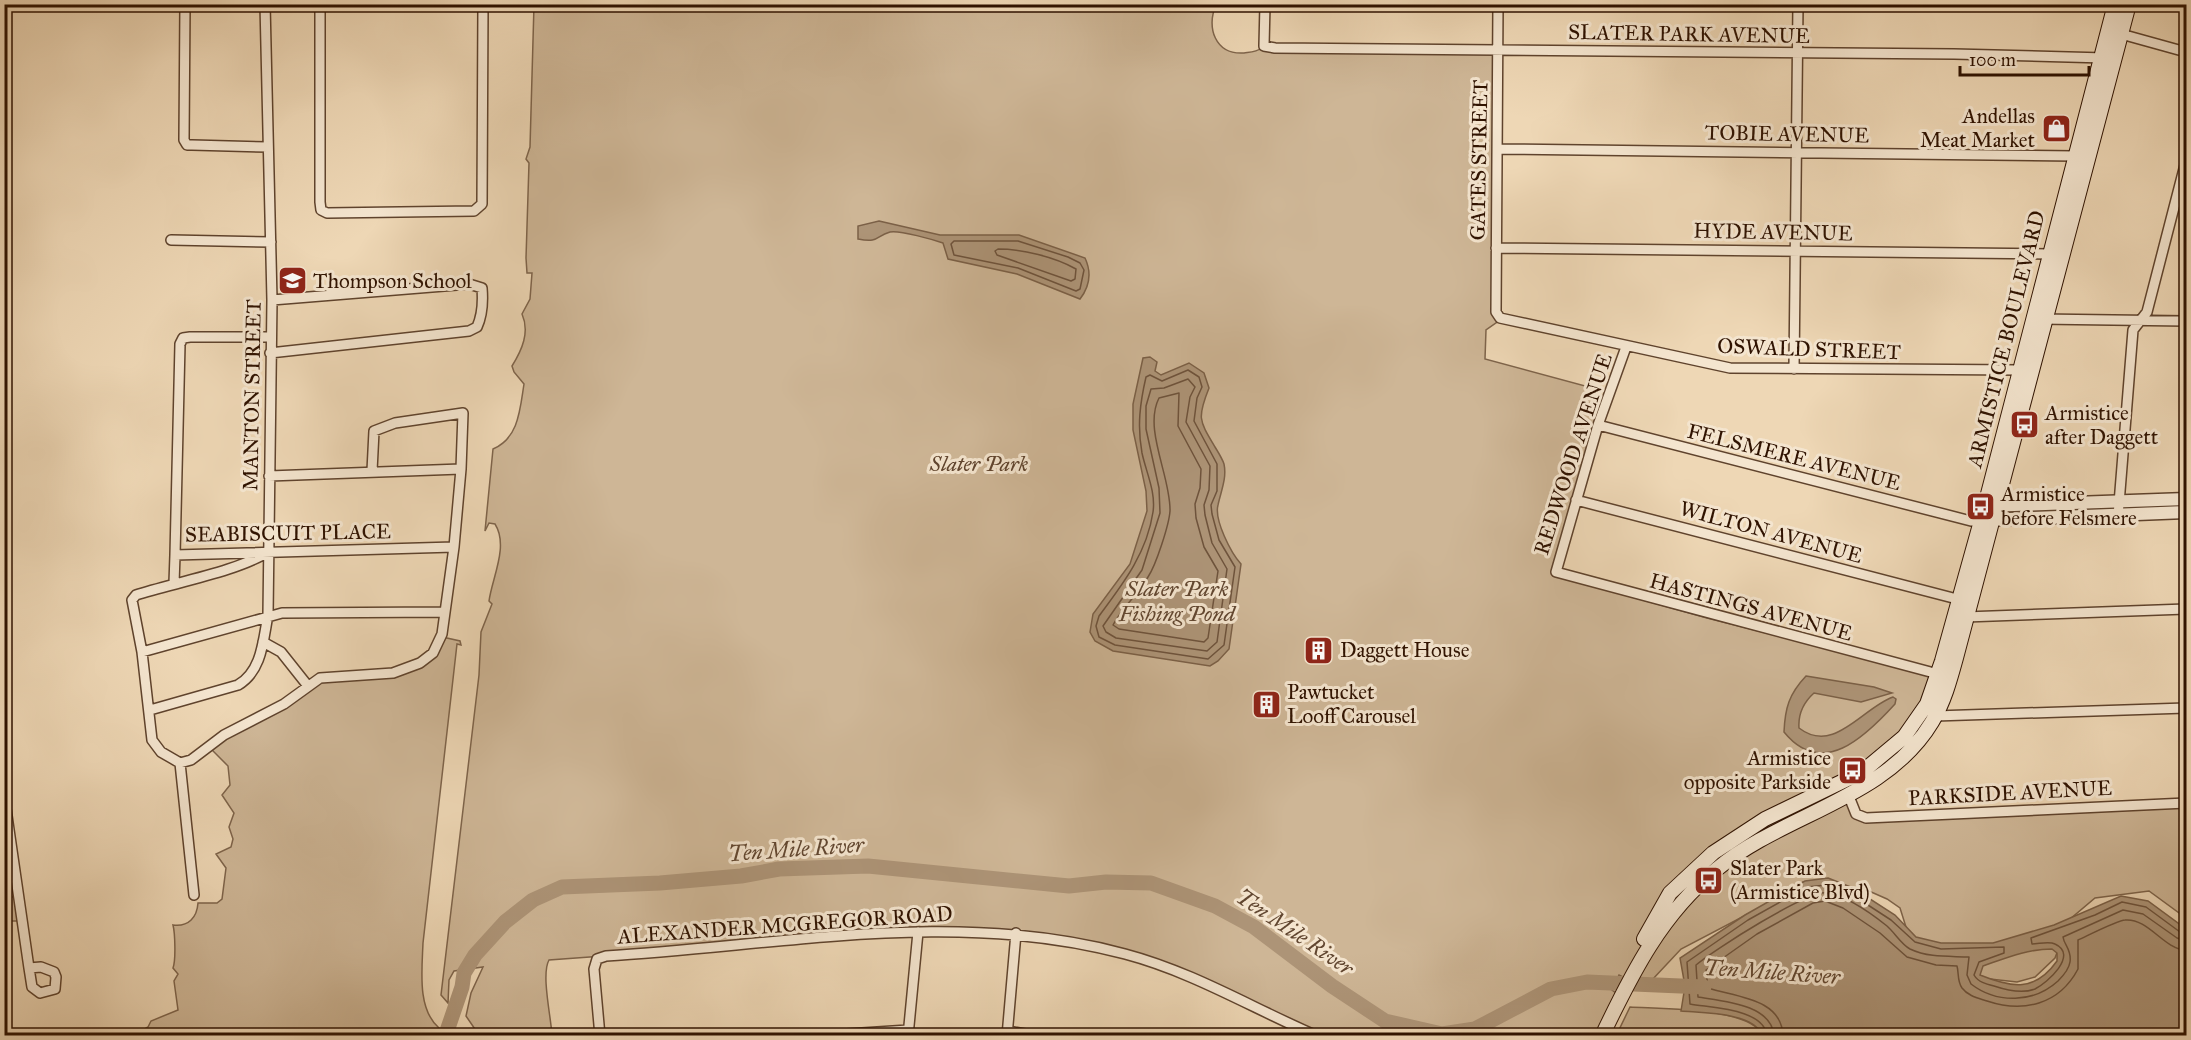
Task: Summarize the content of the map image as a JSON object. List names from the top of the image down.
{
  "streets": {
    "main road": ["ARMISTICE BOULEVARD"],
    "street": [
      "SLATER PARK AVENUE",
      "TOBIE AVENUE",
      "GATES STREET",
      "HYDE AVENUE",
      "OSWALD STREET",
      "MANTON STREET",
      "REDWOOD AVENUE",
      "FELSMERE AVENUE",
      "WILTON AVENUE",
      "SEABISCUIT PLACE",
      "HASTINGS AVENUE",
      "PARKSIDE AVENUE",
      "ALEXANDER MCGREGOR ROAD"
    ]
  },
  "crossings": [
    ["SLATER PARK AVENUE", "GATES STREET"],
    ["SLATER PARK AVENUE", "ARMISTICE BOULEVARD"],
    ["TOBIE AVENUE", "GATES STREET"],
    ["TOBIE AVENUE", "ARMISTICE BOULEVARD"],
    ["GATES STREET", "HYDE AVENUE"],
    ["GATES STREET", "OSWALD STREET"],
    ["HYDE AVENUE", "ARMISTICE BOULEVARD"],
    ["ARMISTICE BOULEVARD", "OSWALD STREET"],
    ["ARMISTICE BOULEVARD", "FELSMERE AVENUE"],
    ["ARMISTICE BOULEVARD", "WILTON AVENUE"],
    ["ARMISTICE BOULEVARD", "HASTINGS AVENUE"],
    ["ARMISTICE BOULEVARD", "PARKSIDE AVENUE"],
    ["OSWALD STREET", "REDWOOD AVENUE"],
    ["MANTON STREET", "SEABISCUIT PLACE"],
    ["REDWOOD AVENUE", "FELSMERE AVENUE"],
    ["REDWOOD AVENUE", "WILTON AVENUE"],
    ["REDWOOD AVENUE", "HASTINGS AVENUE"]
  ],
  "water": ["Slater Park Fishing Pond", "Ten Mile River"],
  "parks": ["Slater Park"],
  "places": {
    "shop": ["Andellas Meat Market"],
    "school or university": ["Thompson School"],
    "bus stop": [
      "Armistice after Daggett",
      "Armistice before Felsmere",
      "Armistice opposite Parkside",
      "Slater Park (Armistice Blvd)"
    ],
    "building": ["Daggett House", "Pawtucket Looff Carousel"]
  },
  "scale_bar": "100 m"
}
